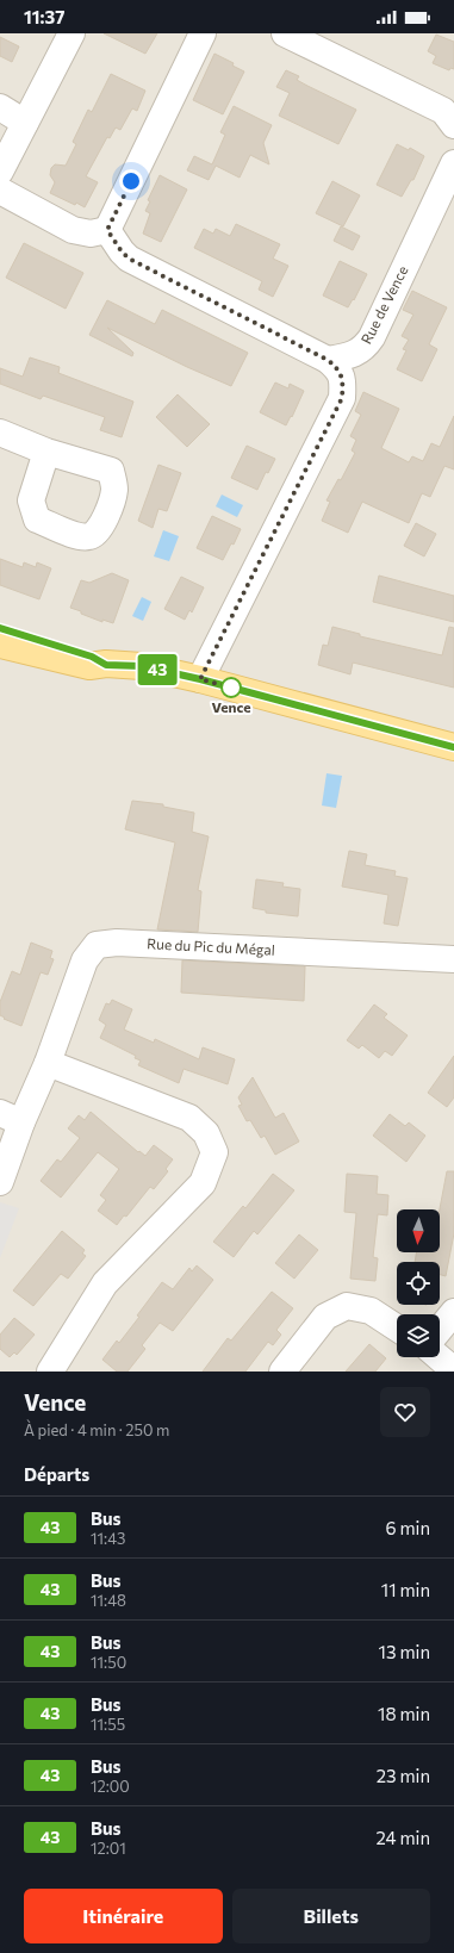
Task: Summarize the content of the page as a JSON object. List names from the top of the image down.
{
  "streets": {
    "street": ["Rue de Vence", "Rue du Pic du Mégal"]
  },
  "places": ["Vence"],
  "lines": ["bus line 43"],
  "north": "bottom",
  "page": {
    "status": "11:37",
    "on_map": "43",
    "heading": [
      ["Vence", "À pied · 4 min · 250 m"],
      "Départs"
    ],
    "list": [
      {
        "mark": "43",
        "name": "Bus",
        "note": "11:43",
        "value": "6 min"
      },
      {
        "mark": "43",
        "name": "Bus",
        "note": "11:48",
        "value": "11 min"
      },
      {
        "mark": "43",
        "name": "Bus",
        "note": "11:50",
        "value": "13 min"
      },
      {
        "mark": "43",
        "name": "Bus",
        "note": "11:55",
        "value": "18 min"
      },
      {
        "mark": "43",
        "name": "Bus",
        "note": "12:00",
        "value": "23 min"
      },
      {
        "mark": "43",
        "name": "Bus",
        "note": "12:01",
        "value": "24 min"
      }
    ],
    "buttons": ["Itinéraire", "Billets"]
  }
}
